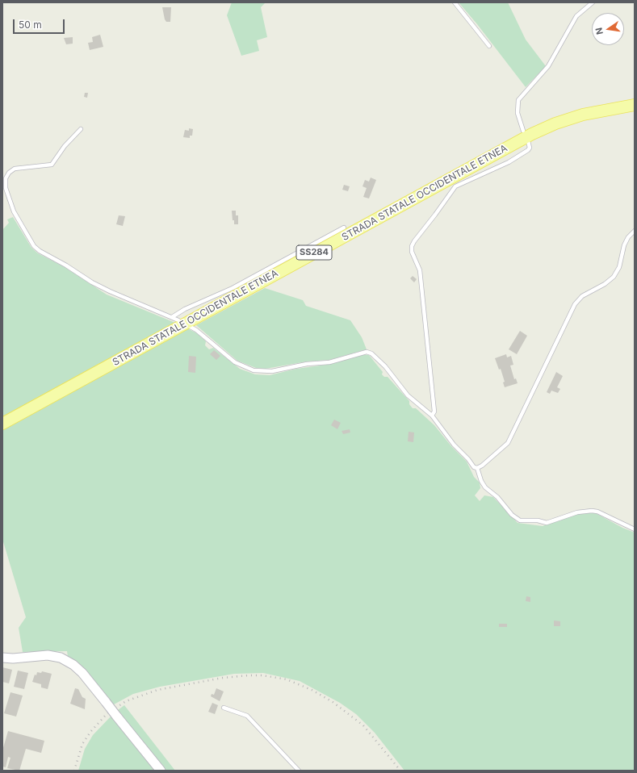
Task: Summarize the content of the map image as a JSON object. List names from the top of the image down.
{
  "streets": {
    "main road": ["STRADA STATALE OCCIDENTALE ETNEA", "SS284"]
  },
  "scale_bar": "50 m",
  "north": "left"
}
